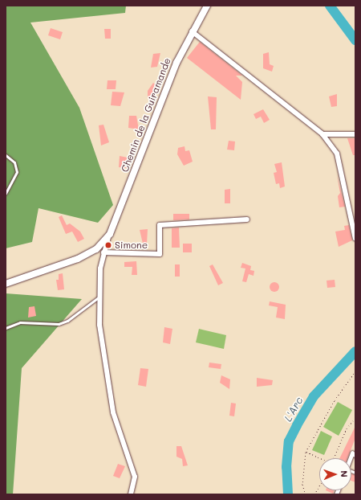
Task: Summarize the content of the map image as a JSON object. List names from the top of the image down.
{
  "streets": {
    "street": ["Chemin de la Guiramande"]
  },
  "water": ["L'Arc"],
  "places": ["Simone"],
  "north": "right"
}
